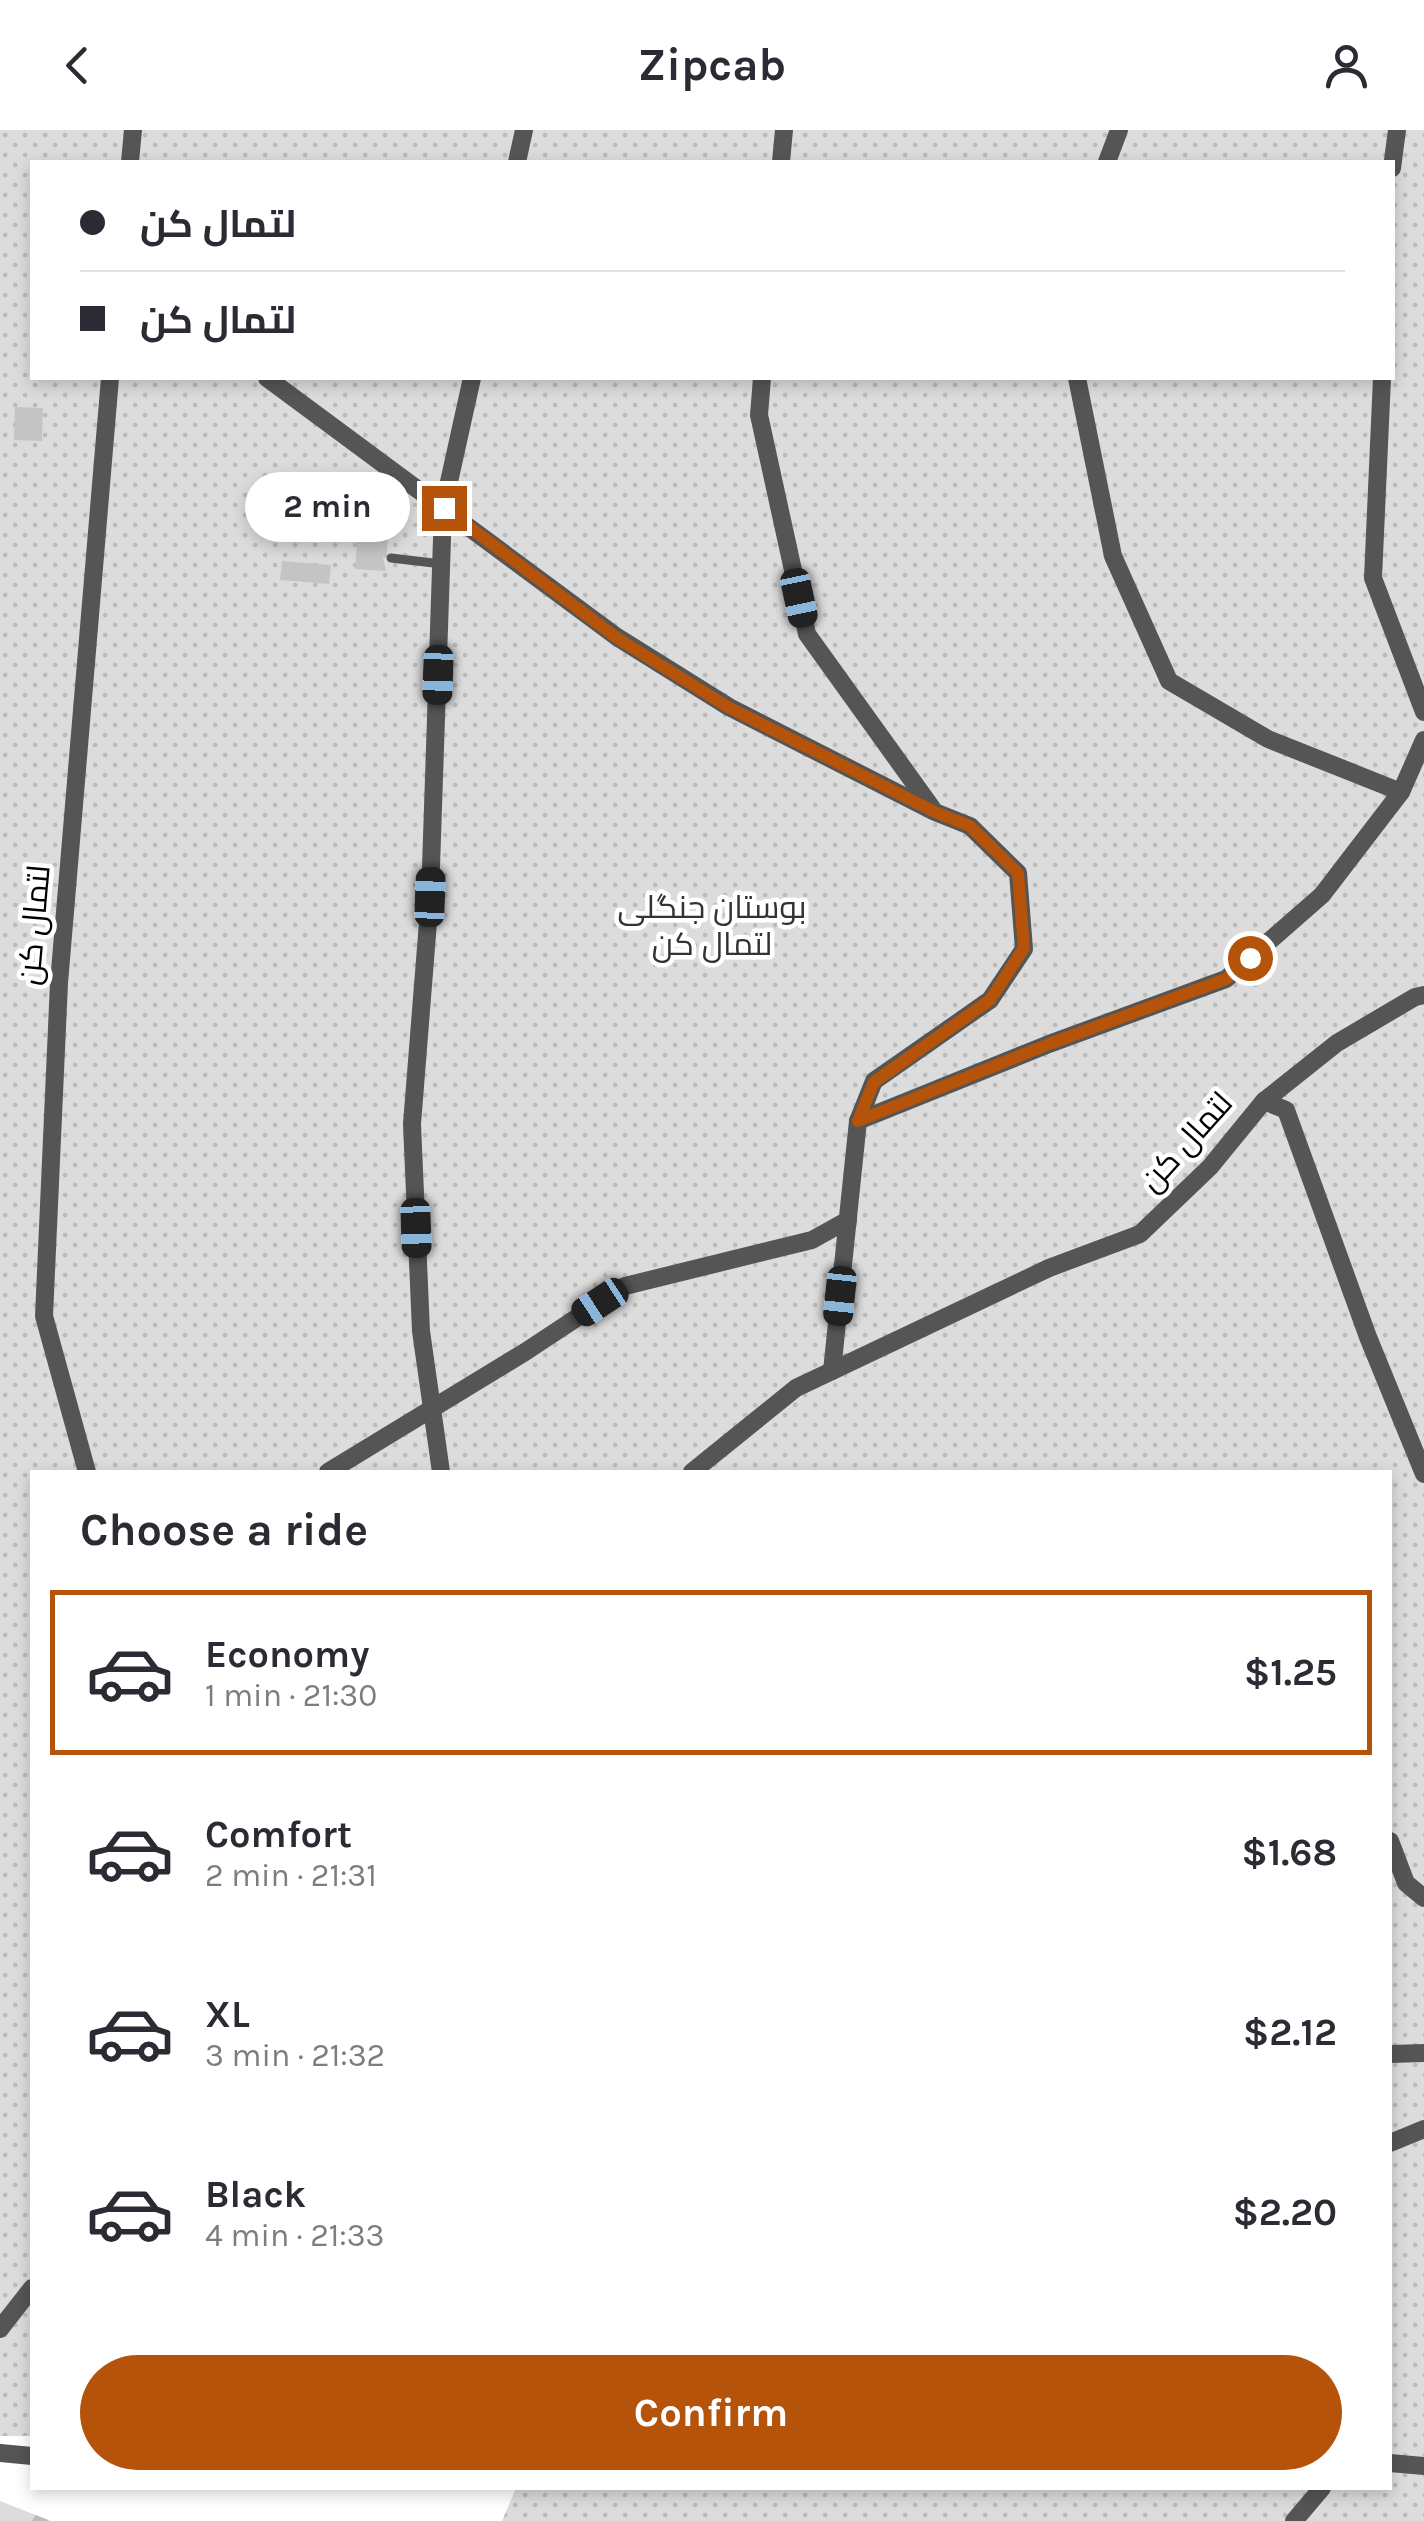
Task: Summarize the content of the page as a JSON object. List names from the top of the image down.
{
  "streets": {
    "street": ["لتمال کن"]
  },
  "parks": ["بوستان جنگلی لتمال کن"],
  "page": {
    "header": "Zipcab",
    "banner": ["لتمال کن", "لتمال کن"],
    "bubble": "2 min",
    "heading": "Choose a ride",
    "list": [
      {
        "name": "Economy",
        "note": "1 min · 21:30",
        "value": "$1.25"
      },
      {
        "name": "Comfort",
        "note": "2 min · 21:31",
        "value": "$1.68"
      },
      {
        "name": "XL",
        "note": "3 min · 21:32",
        "value": "$2.12"
      },
      {
        "name": "Black",
        "note": "4 min · 21:33",
        "value": "$2.20"
      }
    ],
    "buttons": "Confirm"
  }
}
